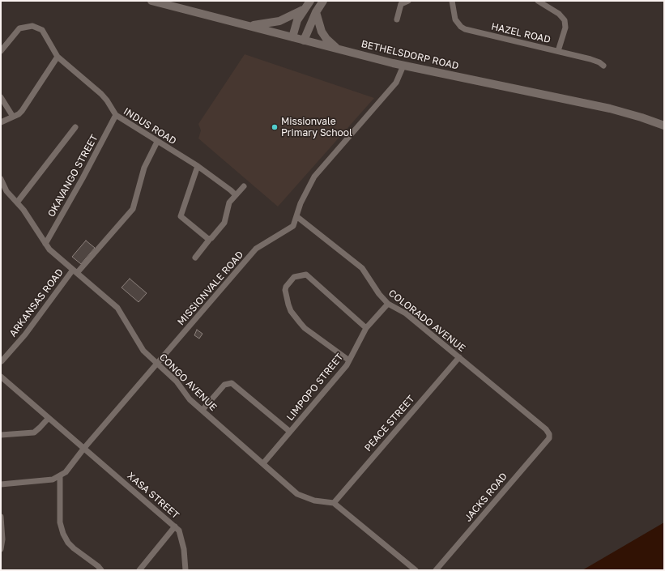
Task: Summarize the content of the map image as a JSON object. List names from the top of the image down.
{
  "streets": {
    "main road": ["BETHELSDORP ROAD"],
    "street": [
      "HAZEL ROAD",
      "INDUS ROAD",
      "OKAVANGO STREET",
      "MISSIONVALE ROAD",
      "ARKANSAS ROAD",
      "COLORADO AVENUE",
      "CONGO AVENUE",
      "LIMPOPO STREET",
      "PEACE STREET",
      "XASA STREET",
      "JACKS ROAD"
    ]
  },
  "crossings": [
    ["BETHELSDORP ROAD", "MISSIONVALE ROAD"],
    ["INDUS ROAD", "OKAVANGO STREET"],
    ["INDUS ROAD", "ARKANSAS ROAD"],
    ["OKAVANGO STREET", "CONGO AVENUE"],
    ["MISSIONVALE ROAD", "COLORADO AVENUE"],
    ["MISSIONVALE ROAD", "CONGO AVENUE"],
    ["MISSIONVALE ROAD", "XASA STREET"],
    ["ARKANSAS ROAD", "CONGO AVENUE"],
    ["COLORADO AVENUE", "LIMPOPO STREET"],
    ["COLORADO AVENUE", "PEACE STREET"],
    ["COLORADO AVENUE", "JACKS ROAD"],
    ["CONGO AVENUE", "LIMPOPO STREET"],
    ["CONGO AVENUE", "PEACE STREET"]
  ],
  "places": ["Missionvale Primary School"]
}
